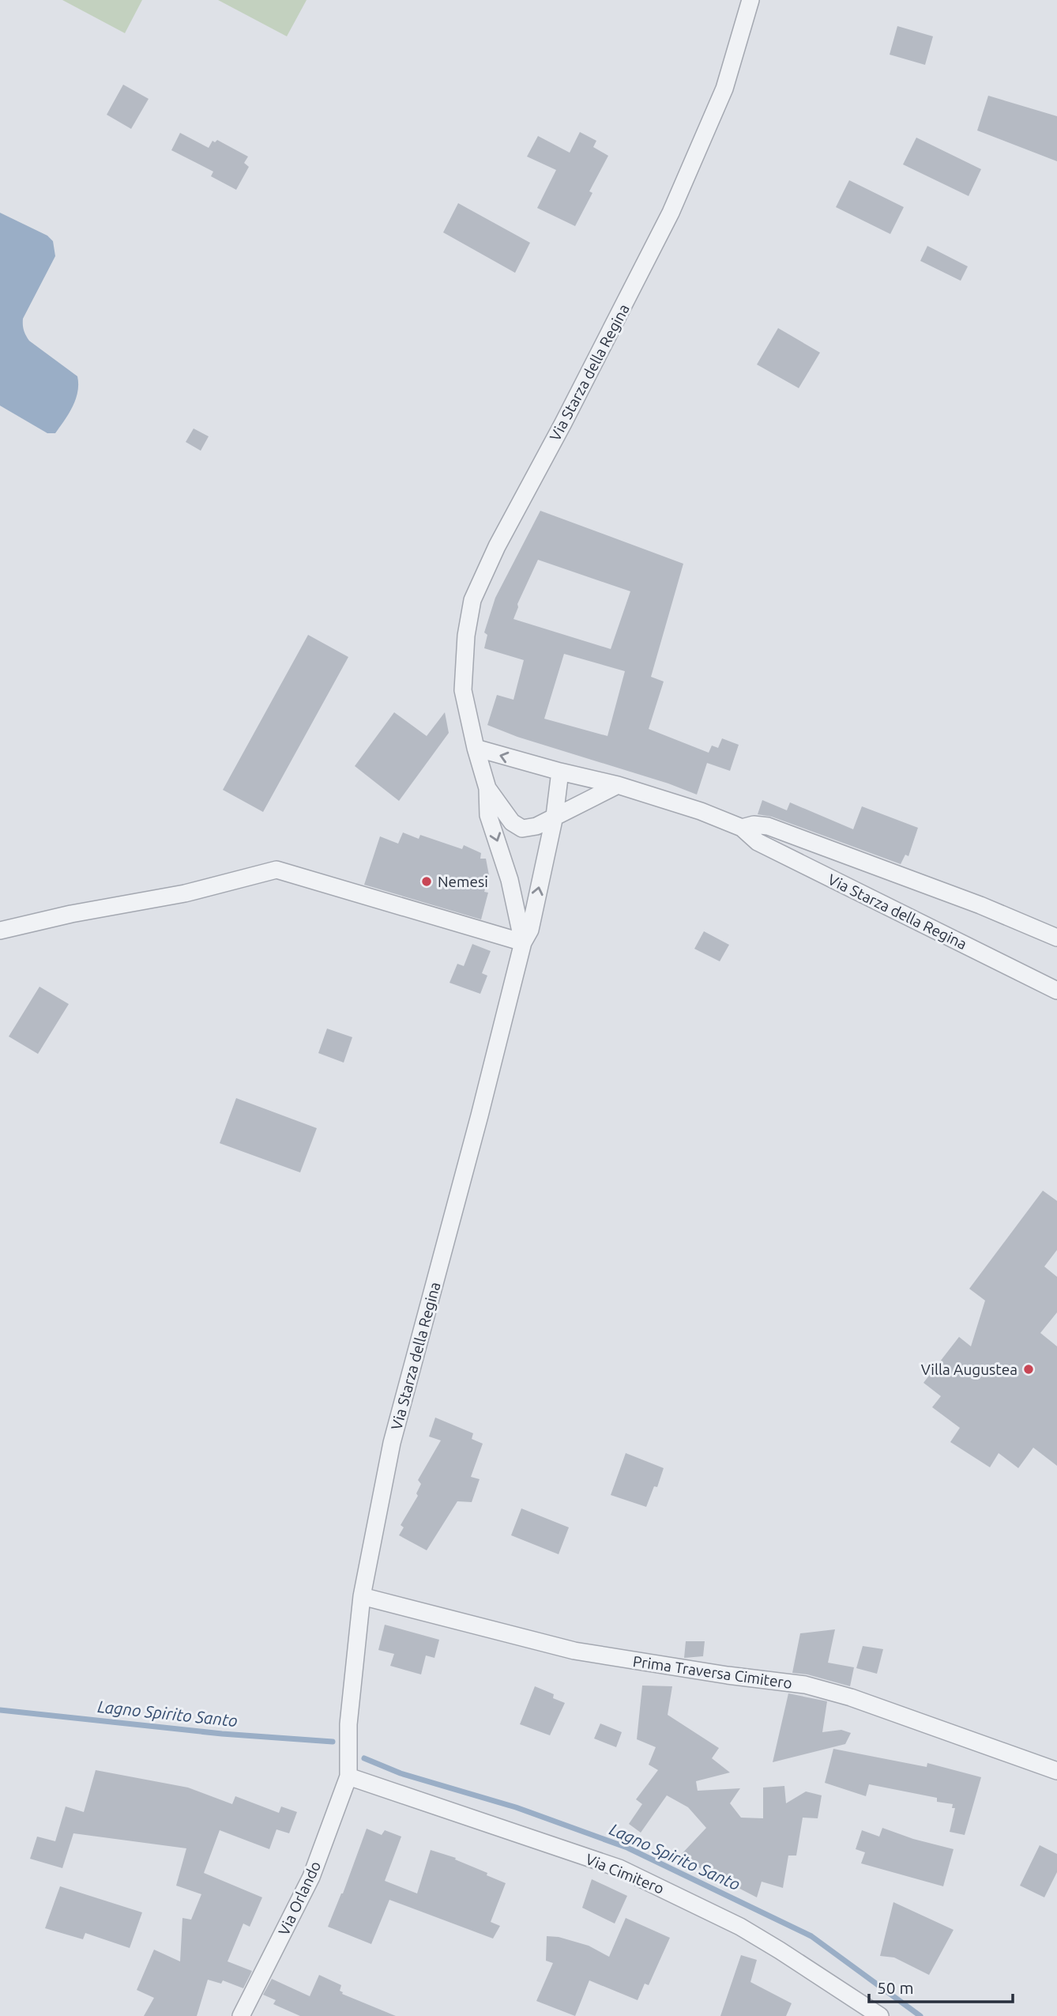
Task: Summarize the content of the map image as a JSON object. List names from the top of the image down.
{
  "streets": {
    "street": [
      "Via Starza della Regina",
      "Prima Traversa Cimitero",
      "Via Cimitero",
      "Via Orlando"
    ]
  },
  "crossings": [
    ["Via Starza della Regina", "Prima Traversa Cimitero"],
    ["Via Starza della Regina", "Via Cimitero"],
    ["Via Starza della Regina", "Via Orlando"],
    ["Via Cimitero", "Via Orlando"]
  ],
  "water": ["Lagno Spirito Santo"],
  "places": ["Nemesi", "Villa Augustea"],
  "scale_bar": "50 m"
}
